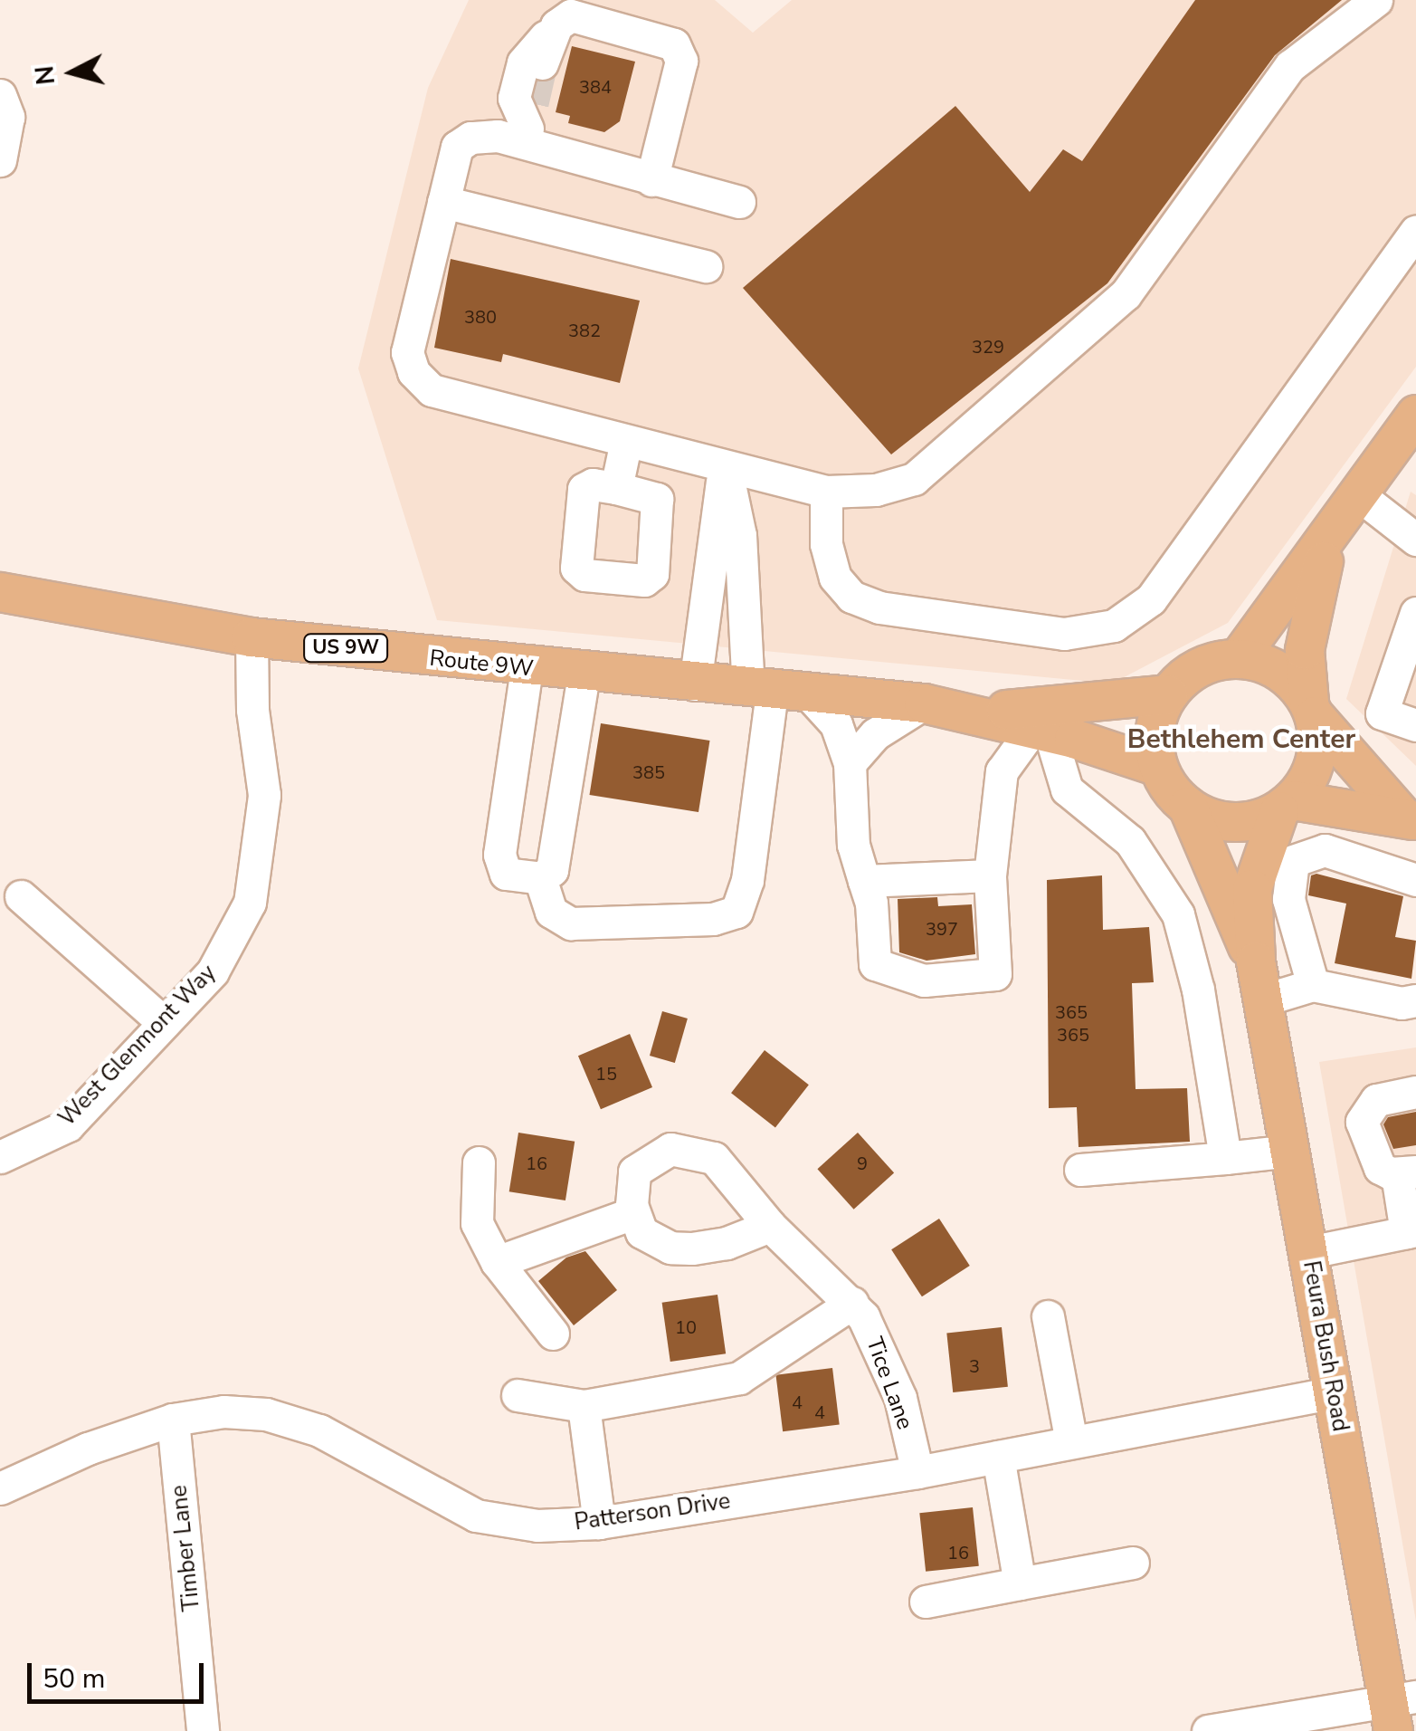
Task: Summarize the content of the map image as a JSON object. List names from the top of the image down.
{
  "streets": {
    "main road": ["US 9W", "Route 9W", "Feura Bush Road"],
    "street": [
      "West Glenmont Way",
      "Tice Lane",
      "Patterson Drive",
      "Timber Lane"
    ]
  },
  "crossings": [
    ["Route 9W", "West Glenmont Way"],
    ["Route 9W", "Feura Bush Road"],
    ["Feura Bush Road", "Patterson Drive"],
    ["Tice Lane", "Patterson Drive"],
    ["Patterson Drive", "Timber Lane"]
  ],
  "districts": ["Bethlehem Center"],
  "house_numbers": [
    "384",
    "380",
    "382",
    "329",
    "385",
    "397",
    "365",
    "365",
    "15",
    "16",
    "9",
    "10",
    "3",
    "4",
    "4",
    "16"
  ],
  "scale_bar": "50 m",
  "north": "left"
}
